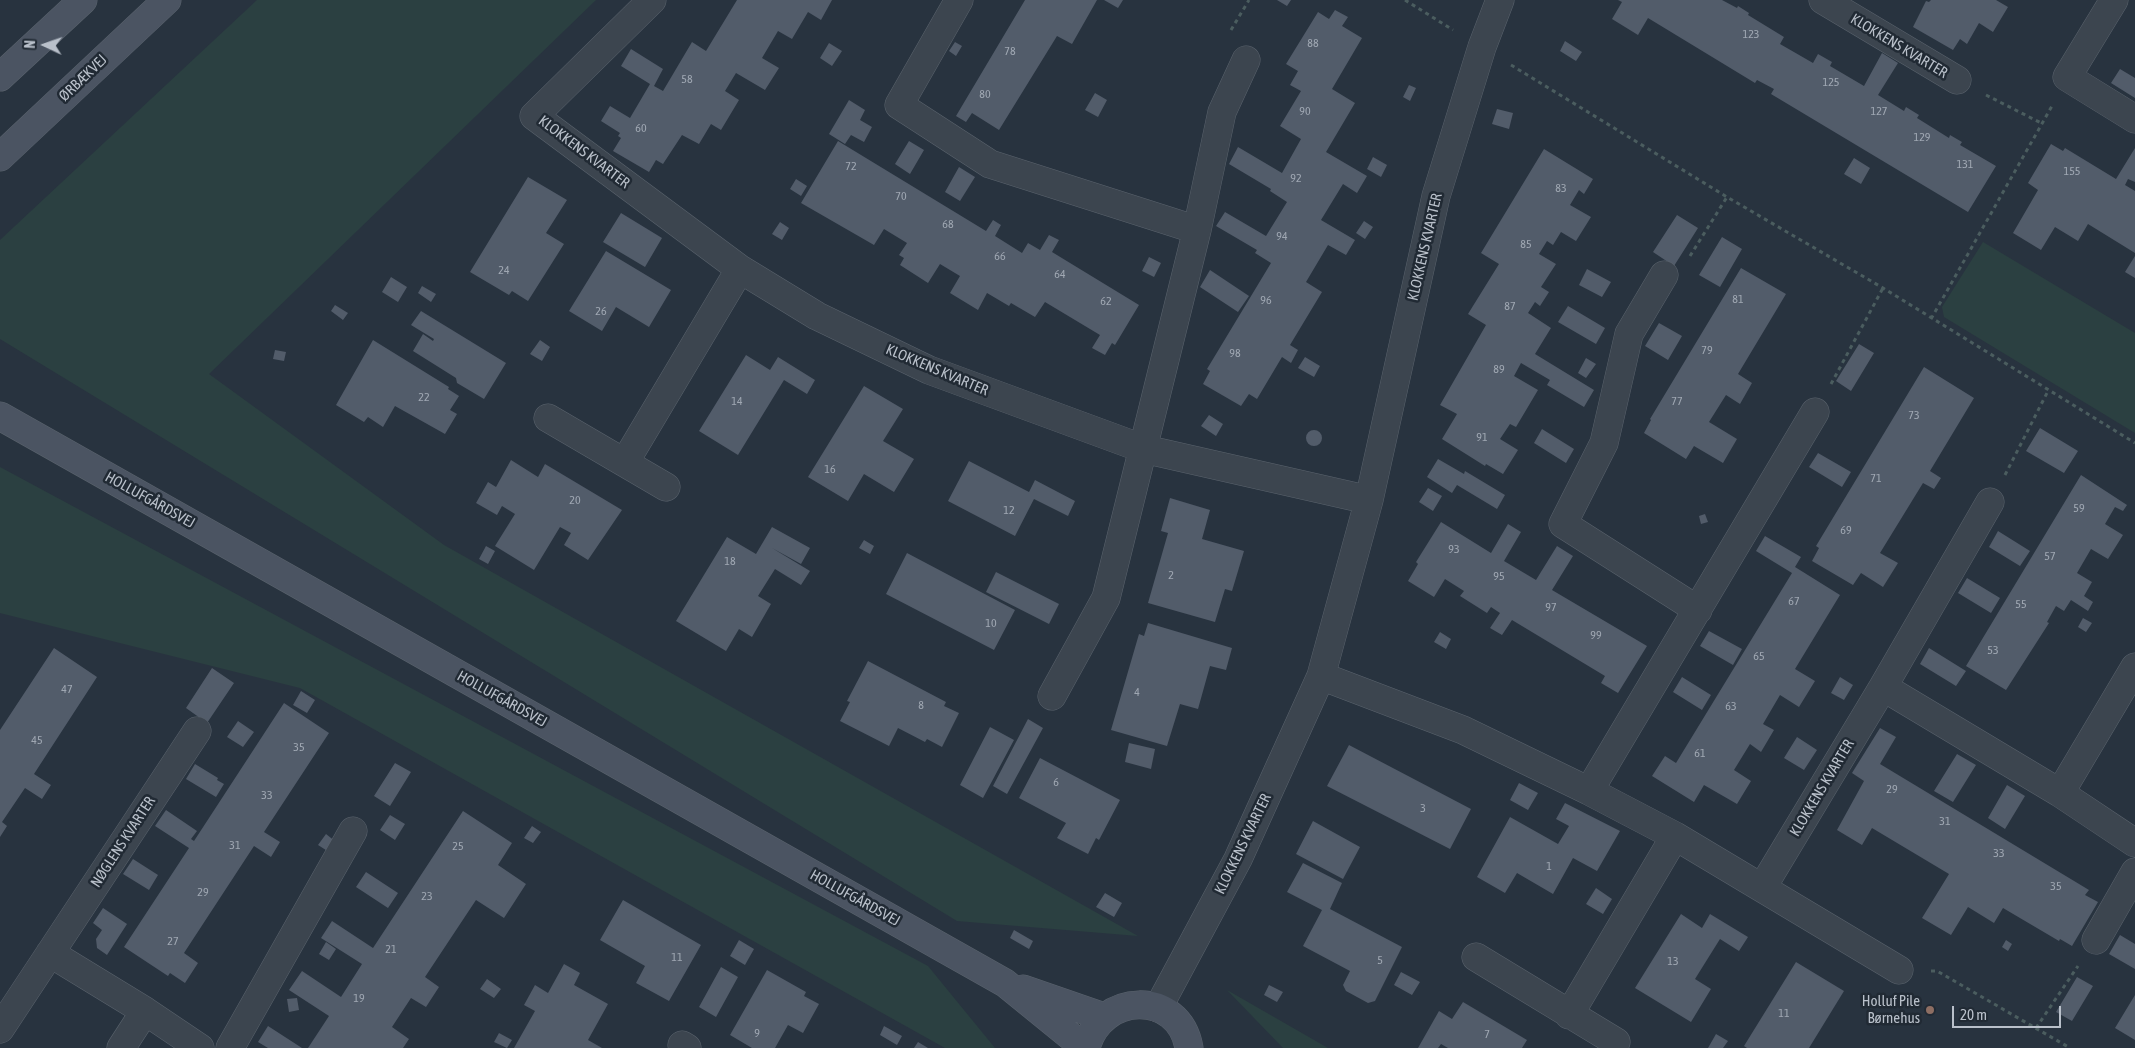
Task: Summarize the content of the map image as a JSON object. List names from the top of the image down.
{
  "streets": {
    "street": [
      "KLOKKENS KVARTER",
      "ØRBÆKVEJ",
      "HOLLUFGÅRDSVEJ",
      "NØGLENS KVARTER"
    ]
  },
  "places": ["Holluf Pile Børnehus"],
  "house_numbers": [
    "123",
    "88",
    "78",
    "58",
    "125",
    "80",
    "90",
    "127",
    "60",
    "129",
    "131",
    "72",
    "155",
    "92",
    "83",
    "70",
    "68",
    "94",
    "85",
    "66",
    "24",
    "64",
    "81",
    "96",
    "62",
    "87",
    "26",
    "79",
    "98",
    "89",
    "22",
    "14",
    "77",
    "73",
    "91",
    "16",
    "71",
    "20",
    "59",
    "12",
    "69",
    "93",
    "57",
    "18",
    "2",
    "95",
    "67",
    "55",
    "97",
    "10",
    "99",
    "53",
    "65",
    "47",
    "4",
    "8",
    "63",
    "45",
    "35",
    "61",
    "6",
    "29",
    "33",
    "3",
    "31",
    "31",
    "25",
    "33",
    "1",
    "35",
    "29",
    "23",
    "27",
    "21",
    "11",
    "5",
    "13",
    "19",
    "11",
    "9",
    "7"
  ],
  "scale_bar": "20 m",
  "north": "left"
}
